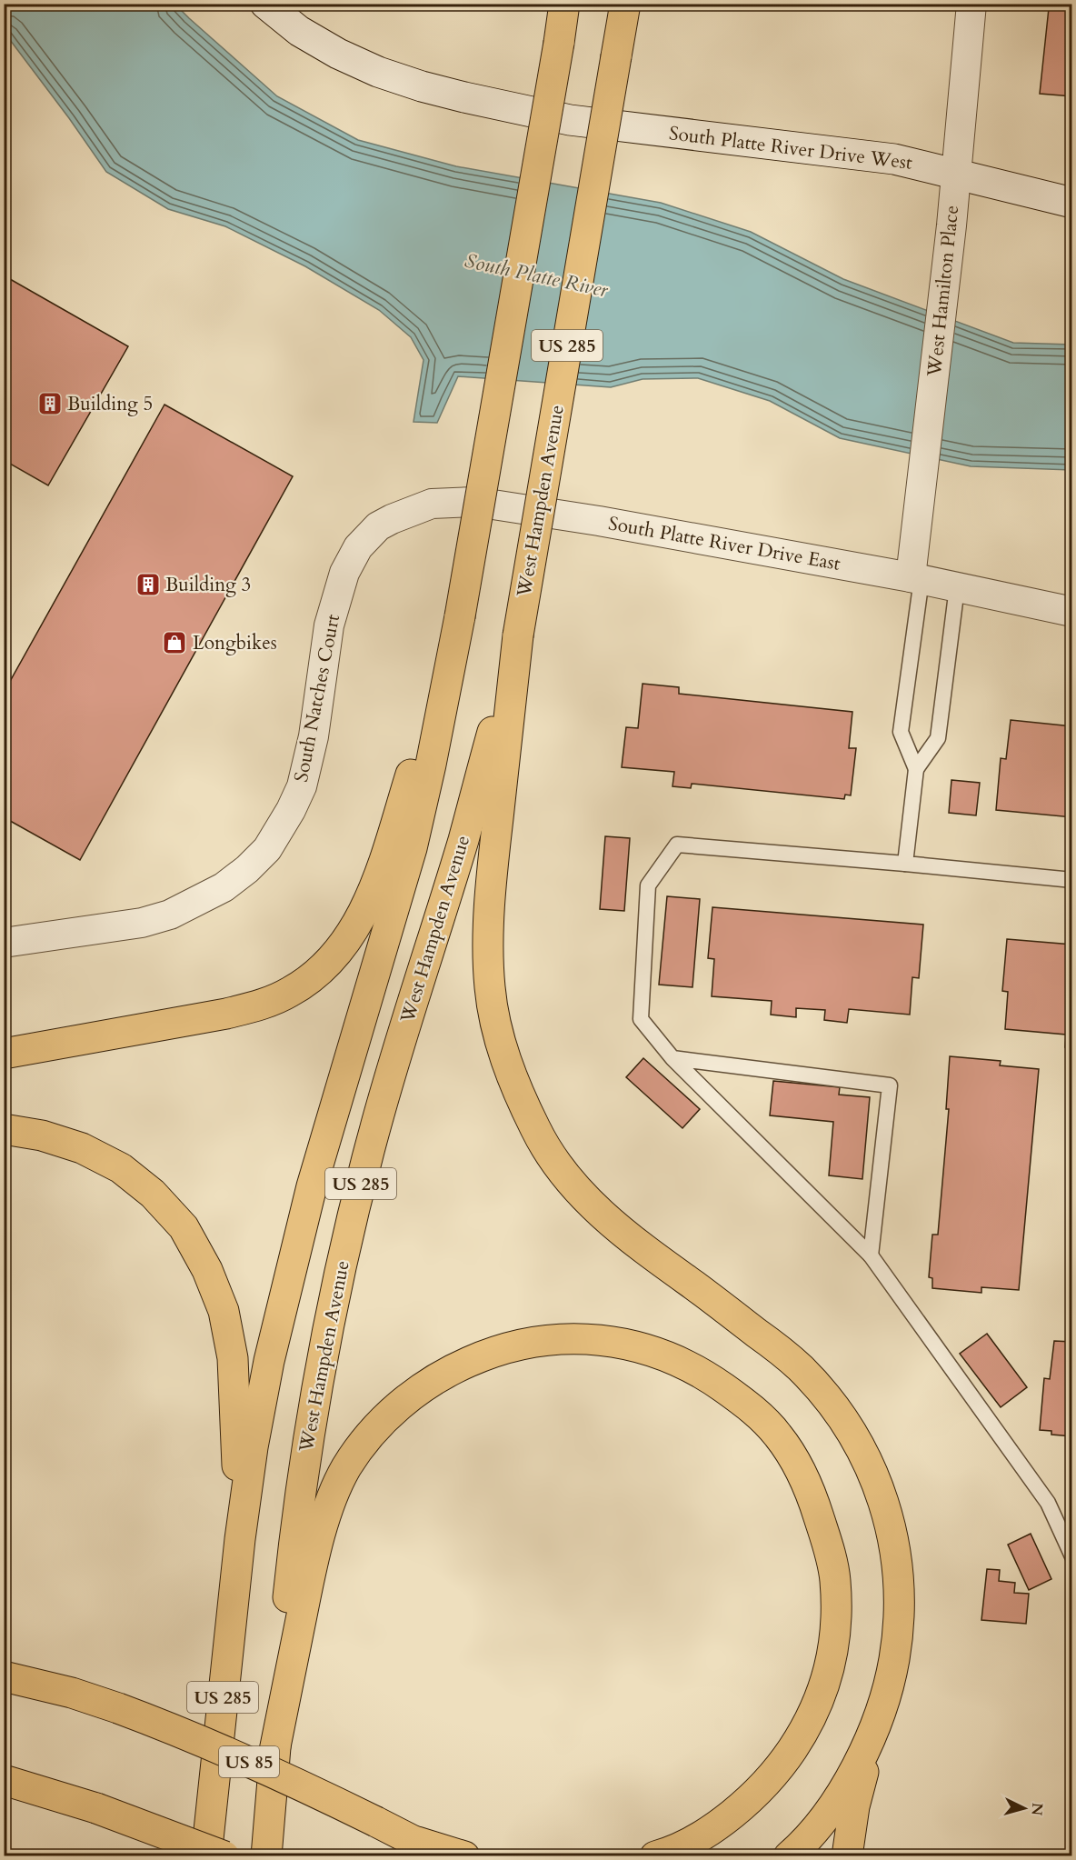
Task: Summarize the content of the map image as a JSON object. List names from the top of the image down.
{
  "streets": {
    "highway": ["US 285", "West Hampden Avenue", "US 85"],
    "street": [
      "South Platte River Drive West",
      "West Hamilton Place",
      "South Platte River Drive East",
      "South Natches Court"
    ]
  },
  "crossings": [
    ["South Platte River Drive West", "West Hamilton Place"],
    ["West Hamilton Place", "South Platte River Drive East"],
    ["South Platte River Drive East", "South Natches Court"]
  ],
  "water": ["South Platte River"],
  "places": {
    "building": ["Building 5", "Building 3"],
    "shop": ["Longbikes"]
  },
  "north": "right"
}
